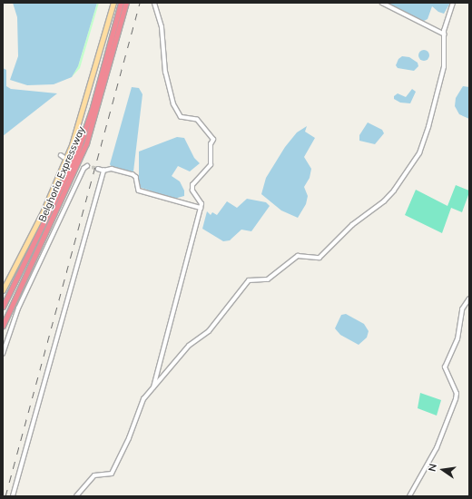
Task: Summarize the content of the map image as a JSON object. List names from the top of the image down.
{
  "streets": {
    "highway": ["Belghoria Expressway"]
  },
  "north": "left"
}
